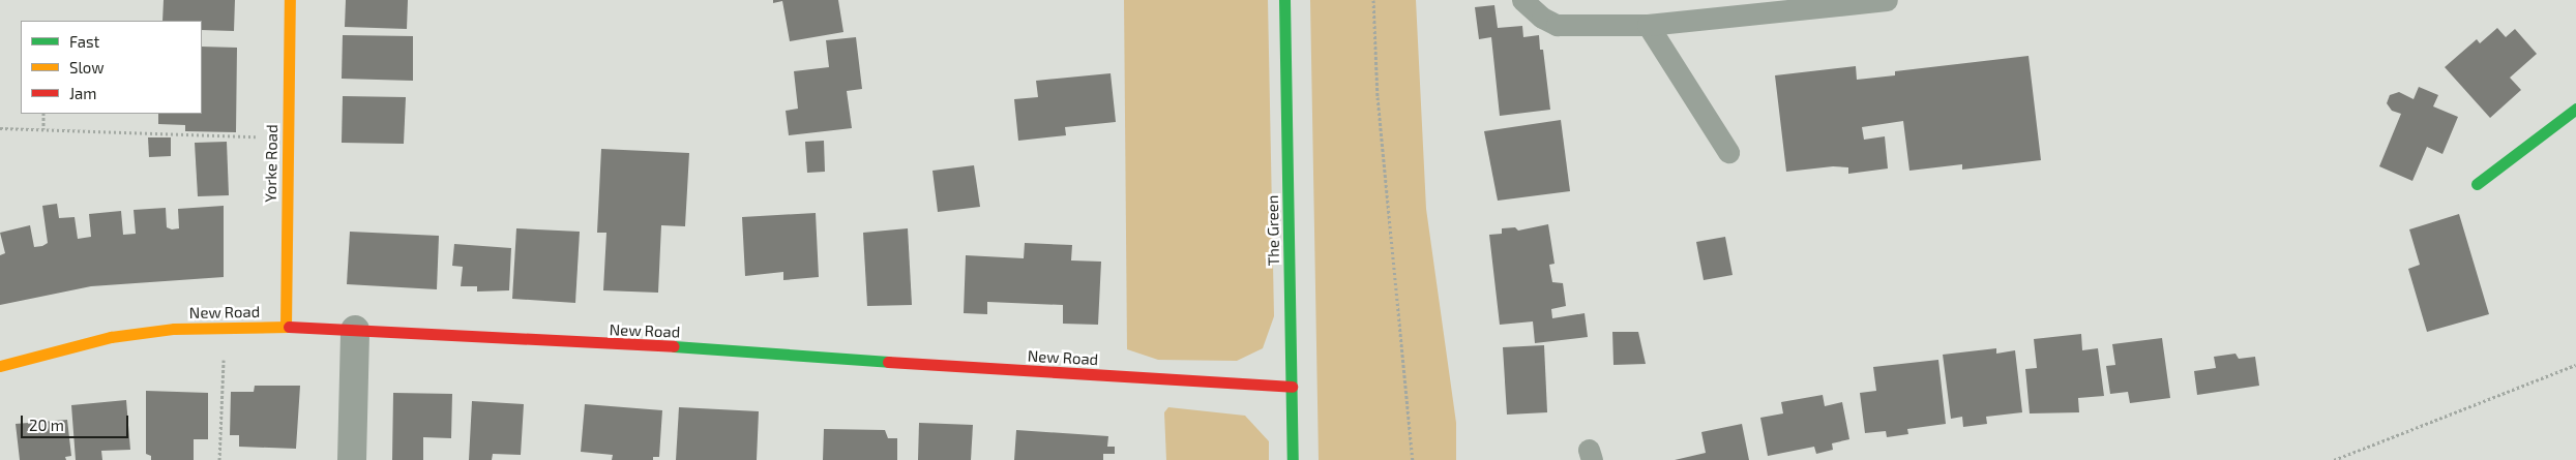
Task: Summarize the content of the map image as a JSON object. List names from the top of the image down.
{
  "streets": {
    "street": ["Yorke Road", "The Green", "New Road"]
  },
  "crossings": [
    ["Yorke Road", "New Road"],
    ["The Green", "New Road"]
  ],
  "legend": ["Fast", "Slow", "Jam"],
  "scale_bar": "20 m"
}
